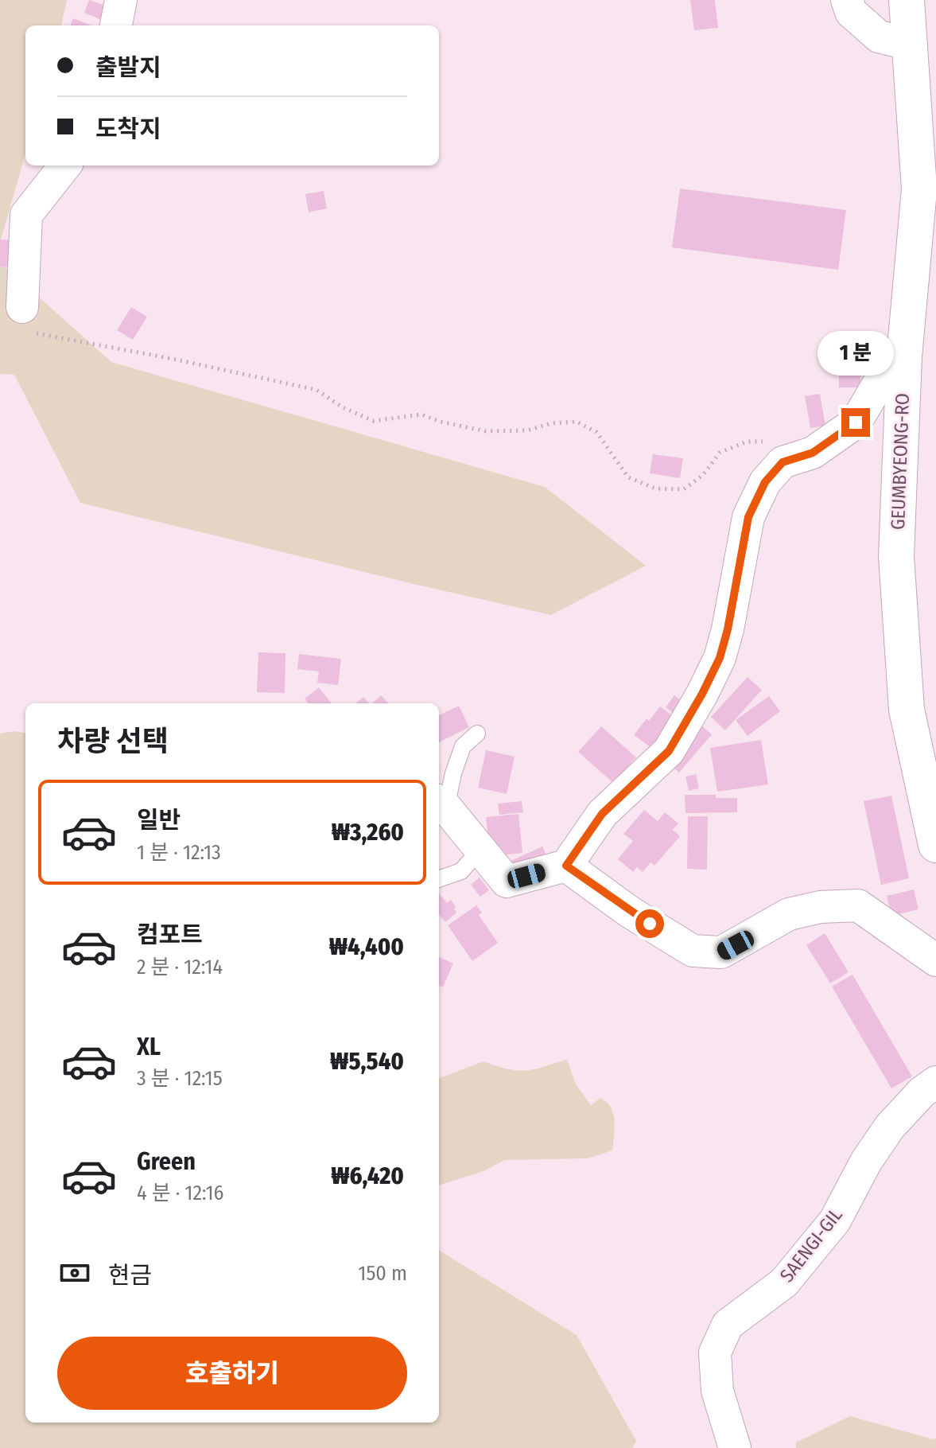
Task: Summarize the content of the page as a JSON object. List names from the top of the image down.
{
  "streets": {
    "street": ["GEUMBYEONG-RO", "SAENGI-GIL"]
  },
  "page": {
    "banner": ["출발지", "도착지"],
    "bubble": "1 분",
    "heading": "차량 선택",
    "list": [
      {
        "name": "일반",
        "note": "1 분 · 12:13",
        "value": "₩3,260"
      },
      {
        "name": "컴포트",
        "note": "2 분 · 12:14",
        "value": "₩4,400"
      },
      {
        "name": "XL",
        "note": "3 분 · 12:15",
        "value": "₩5,540"
      },
      {
        "name": "Green",
        "note": "4 분 · 12:16",
        "value": "₩6,420"
      }
    ],
    "pay": ["현금", "150 m"],
    "buttons": "호출하기"
  }
}
